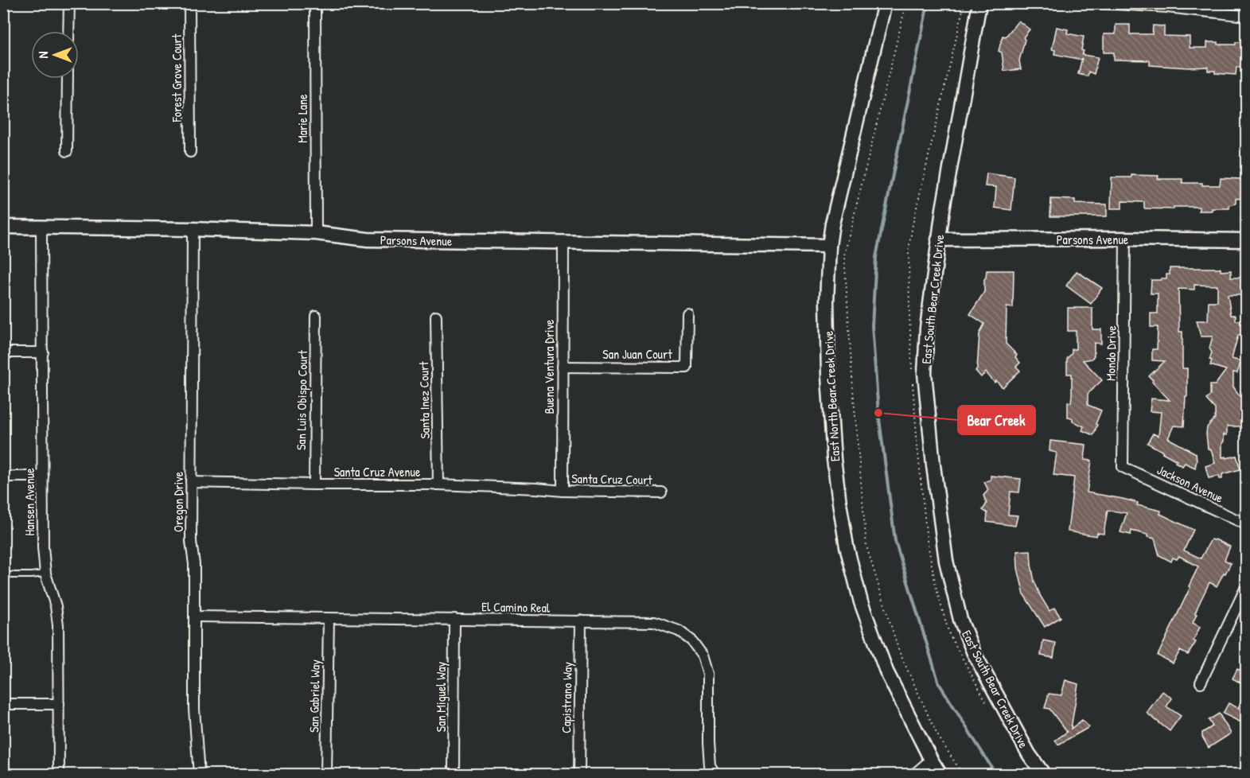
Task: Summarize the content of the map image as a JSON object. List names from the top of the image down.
{
  "streets": {
    "street": [
      "Forest Grove Court",
      "Marie Lane",
      "Parsons Avenue",
      "East South Bear Creek Drive",
      "Mondo Drive",
      "San Juan Court",
      "Buena Ventura Drive",
      "East North Bear Creek Drive",
      "San Luis Obispo Court",
      "Santa Inez Court",
      "Santa Cruz Avenue",
      "Santa Cruz Court",
      "Jackson Avenue",
      "Hansen Avenue",
      "Oregon Drive",
      "El Camino Real",
      "San Gabriel Way",
      "San Miguel Way",
      "Capistrano Way"
    ]
  },
  "crossings": [
    ["Marie Lane", "Parsons Avenue"],
    ["Parsons Avenue", "East South Bear Creek Drive"],
    ["Parsons Avenue", "Mondo Drive"],
    ["Parsons Avenue", "Buena Ventura Drive"],
    ["Parsons Avenue", "East North Bear Creek Drive"],
    ["Parsons Avenue", "Hansen Avenue"],
    ["Parsons Avenue", "Oregon Drive"],
    ["Mondo Drive", "Jackson Avenue"],
    ["San Juan Court", "Buena Ventura Drive"],
    ["Buena Ventura Drive", "Santa Cruz Avenue"],
    ["Buena Ventura Drive", "Santa Cruz Court"],
    ["San Luis Obispo Court", "Santa Cruz Avenue"],
    ["Santa Inez Court", "Santa Cruz Avenue"],
    ["Santa Cruz Avenue", "Santa Cruz Court"],
    ["Santa Cruz Avenue", "Oregon Drive"],
    ["Oregon Drive", "El Camino Real"],
    ["El Camino Real", "San Gabriel Way"],
    ["El Camino Real", "San Miguel Way"],
    ["El Camino Real", "Capistrano Way"]
  ],
  "places": ["Bear Creek"],
  "north": "left"
}
